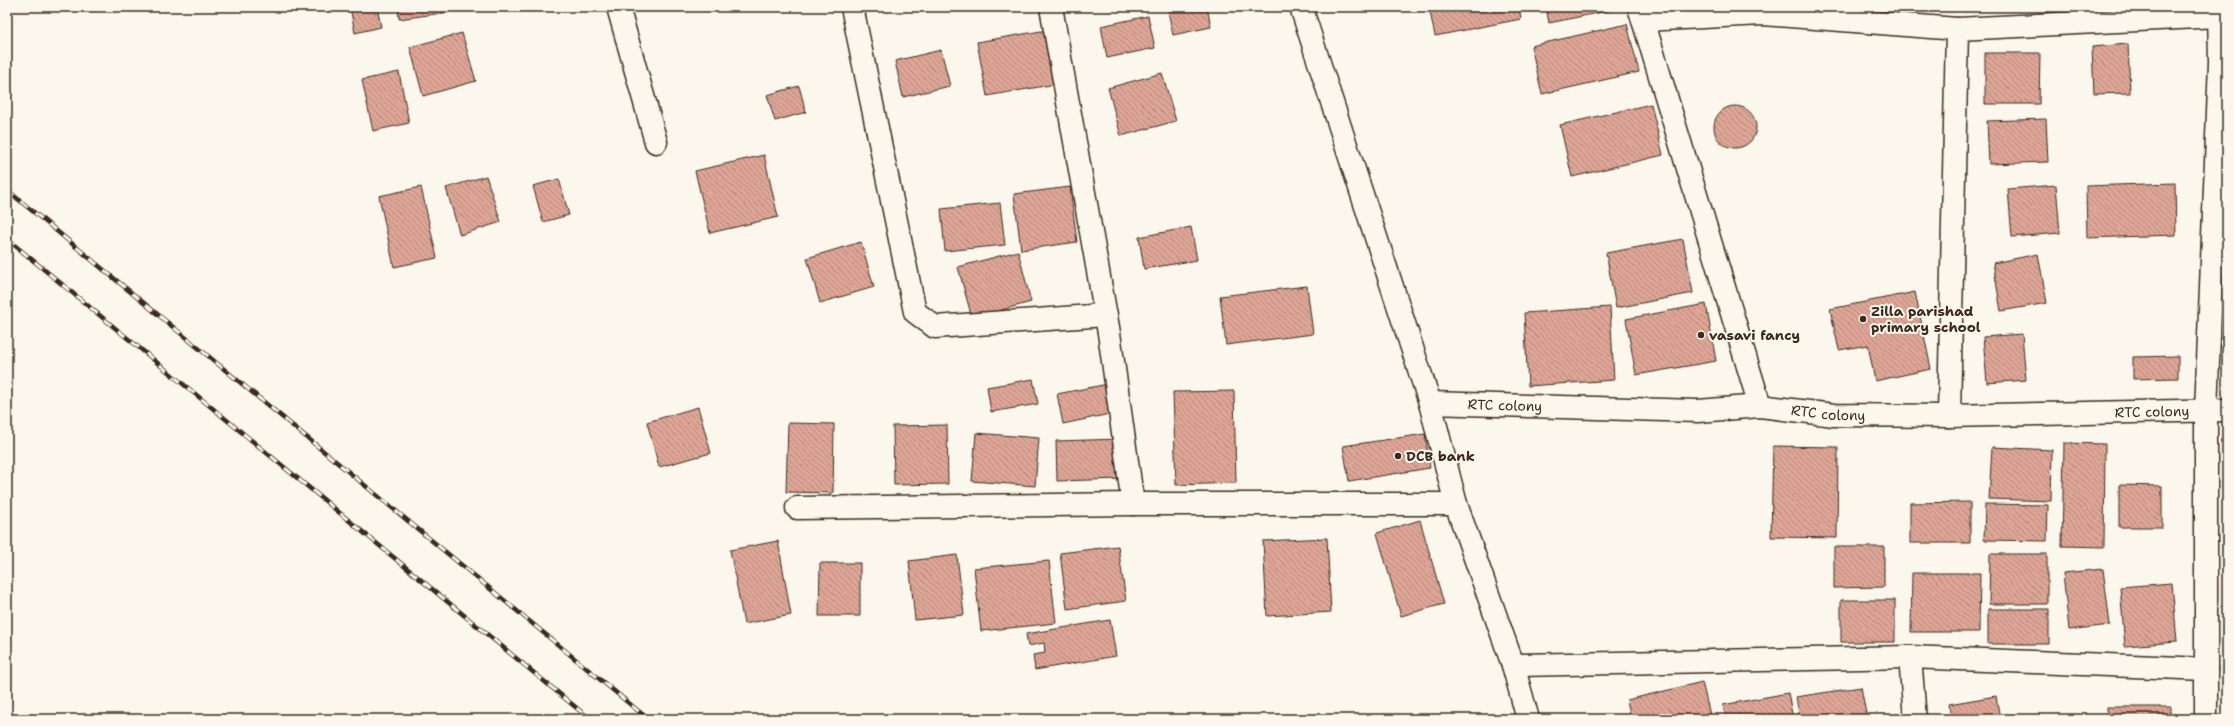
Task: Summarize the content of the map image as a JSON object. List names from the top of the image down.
{
  "streets": {
    "main road": ["RTC colony"]
  },
  "places": ["Zilla parishad primary school", "vasavi fancy", "DCB bank"]
}
